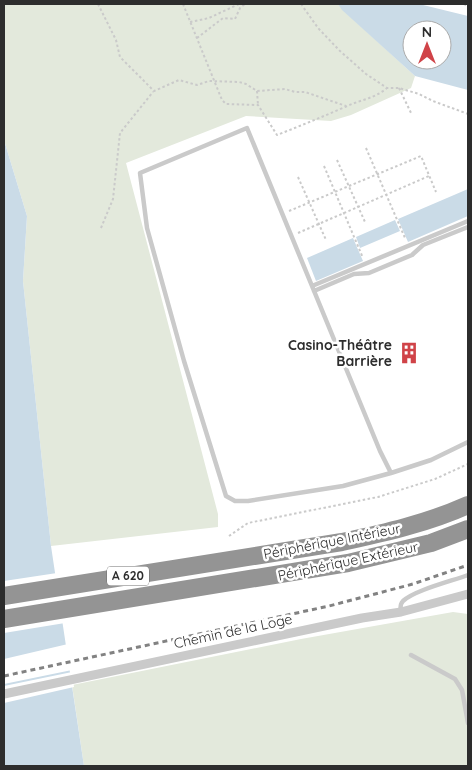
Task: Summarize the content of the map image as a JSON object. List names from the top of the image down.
{
  "streets": {
    "highway": ["Périphérique Intérieur", "Périphérique Extérieur", "A 620"],
    "street": ["Chemin de la Loge"]
  },
  "places": {
    "building": ["Casino-Théâtre Barrière"]
  },
  "north": "top"
}
